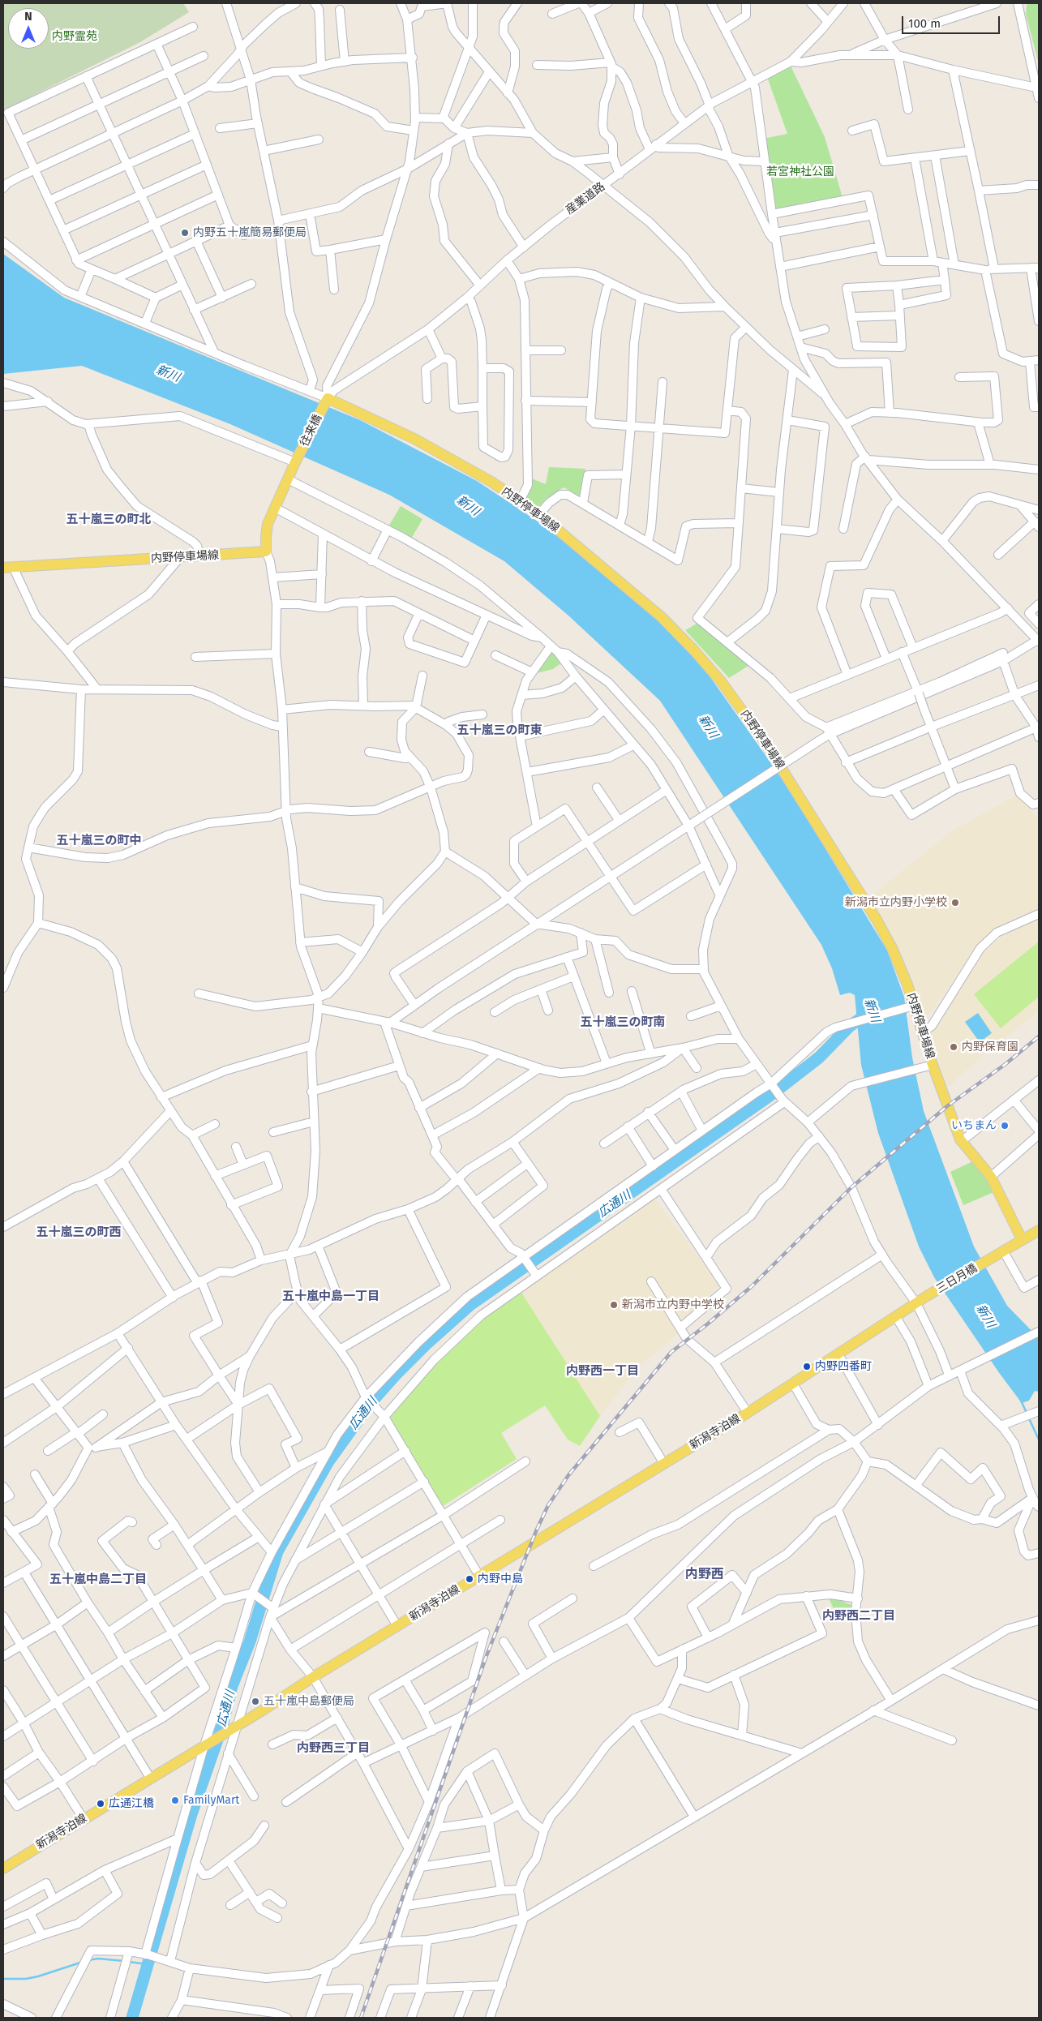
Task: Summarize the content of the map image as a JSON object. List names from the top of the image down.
{
  "streets": {
    "main road": [
      "往来橋",
      "内野停車場線",
      "三日月橋",
      "新潟寺泊線"
    ],
    "street": ["産業道路"]
  },
  "crossings": [
    ["産業道路", "往来橋"],
    ["産業道路", "内野停車場線"],
    ["往来橋", "内野停車場線"],
    ["三日月橋", "新潟寺泊線"]
  ],
  "districts": [
    "五十嵐三の町北",
    "五十嵐三の町東",
    "五十嵐三の町中",
    "五十嵐三の町南",
    "五十嵐三の町西",
    "五十嵐中島一丁目",
    "内野西一丁目",
    "内野西",
    "五十嵐中島二丁目",
    "内野西二丁目",
    "内野西三丁目"
  ],
  "water": ["新川", "広通川"],
  "parks": ["内野霊苑", "若宮神社公園"],
  "places": [
    "内野五十嵐簡易郵便局",
    "新潟市立内野小学校",
    "内野保育園",
    "いちまん",
    "新潟市立内野中学校",
    "内野四番町",
    "内野中島",
    "五十嵐中島郵便局",
    "FamilyMart",
    "広通江橋"
  ],
  "scale_bar": "100 m",
  "north": "top"
}
